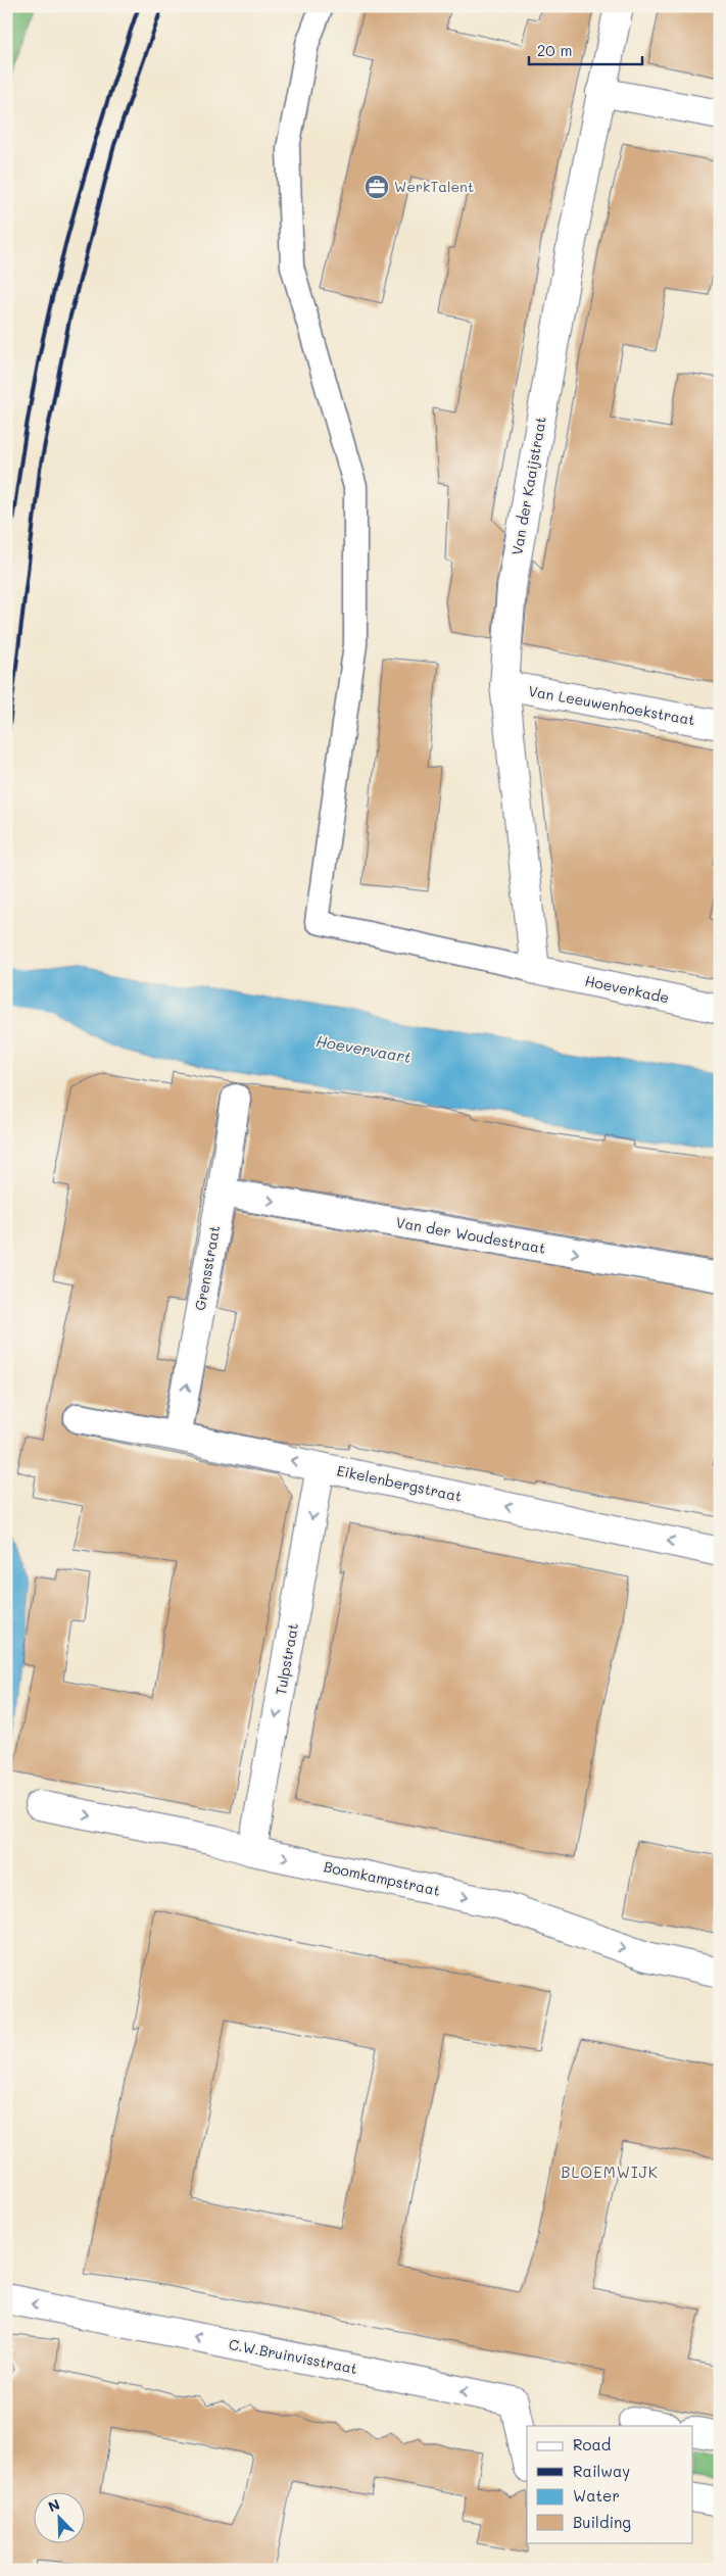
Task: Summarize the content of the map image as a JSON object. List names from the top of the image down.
{
  "streets": {
    "street": [
      "Van der Kaaijstraat",
      "Van Leeuwenhoekstraat",
      "Hoeverkade",
      "Van der Woudestraat",
      "Grensstraat",
      "Eikelenbergstraat",
      "Tulpstraat",
      "Boomkampstraat",
      "C.W.Bruinvisstraat"
    ]
  },
  "crossings": [
    ["Van der Kaaijstraat", "Van Leeuwenhoekstraat"],
    ["Van der Kaaijstraat", "Hoeverkade"],
    ["Van der Woudestraat", "Grensstraat"],
    ["Grensstraat", "Eikelenbergstraat"],
    ["Eikelenbergstraat", "Tulpstraat"],
    ["Tulpstraat", "Boomkampstraat"]
  ],
  "one_way": [
    "Van der Woudestraat",
    "Grensstraat",
    "Eikelenbergstraat",
    "Tulpstraat",
    "Boomkampstraat",
    "C.W.Bruinvisstraat"
  ],
  "districts": ["BLOEMWIJK"],
  "water": ["Hoevervaart"],
  "places": {
    "office": ["WerkTalent"]
  },
  "legend": [
    "Road",
    "Railway",
    "Water",
    "Building"
  ],
  "scale_bar": "20 m",
  "north": "top left"
}
